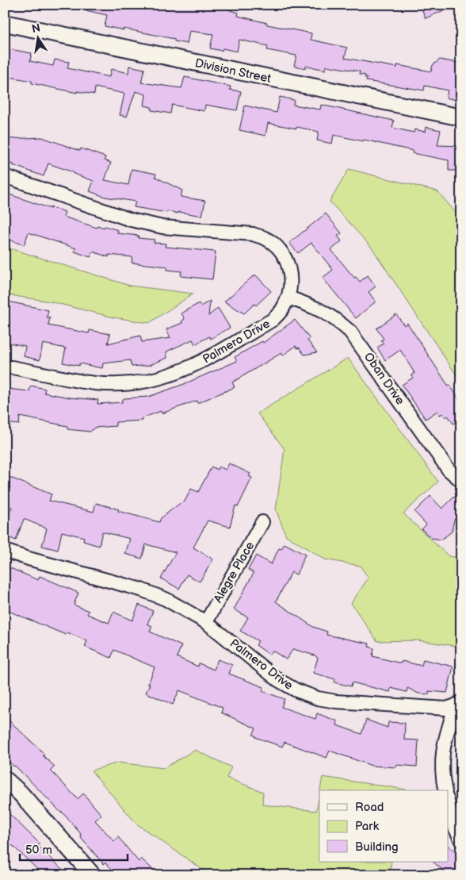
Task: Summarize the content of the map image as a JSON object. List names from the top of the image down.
{
  "streets": {
    "street": [
      "Division Street",
      "Palmero Drive",
      "Oban Drive",
      "Alegre Place"
    ]
  },
  "crossings": [
    ["Palmero Drive", "Oban Drive"],
    ["Palmero Drive", "Alegre Place"]
  ],
  "legend": ["Road", "Park", "Building"],
  "scale_bar": "50 m",
  "north": "top"
}
